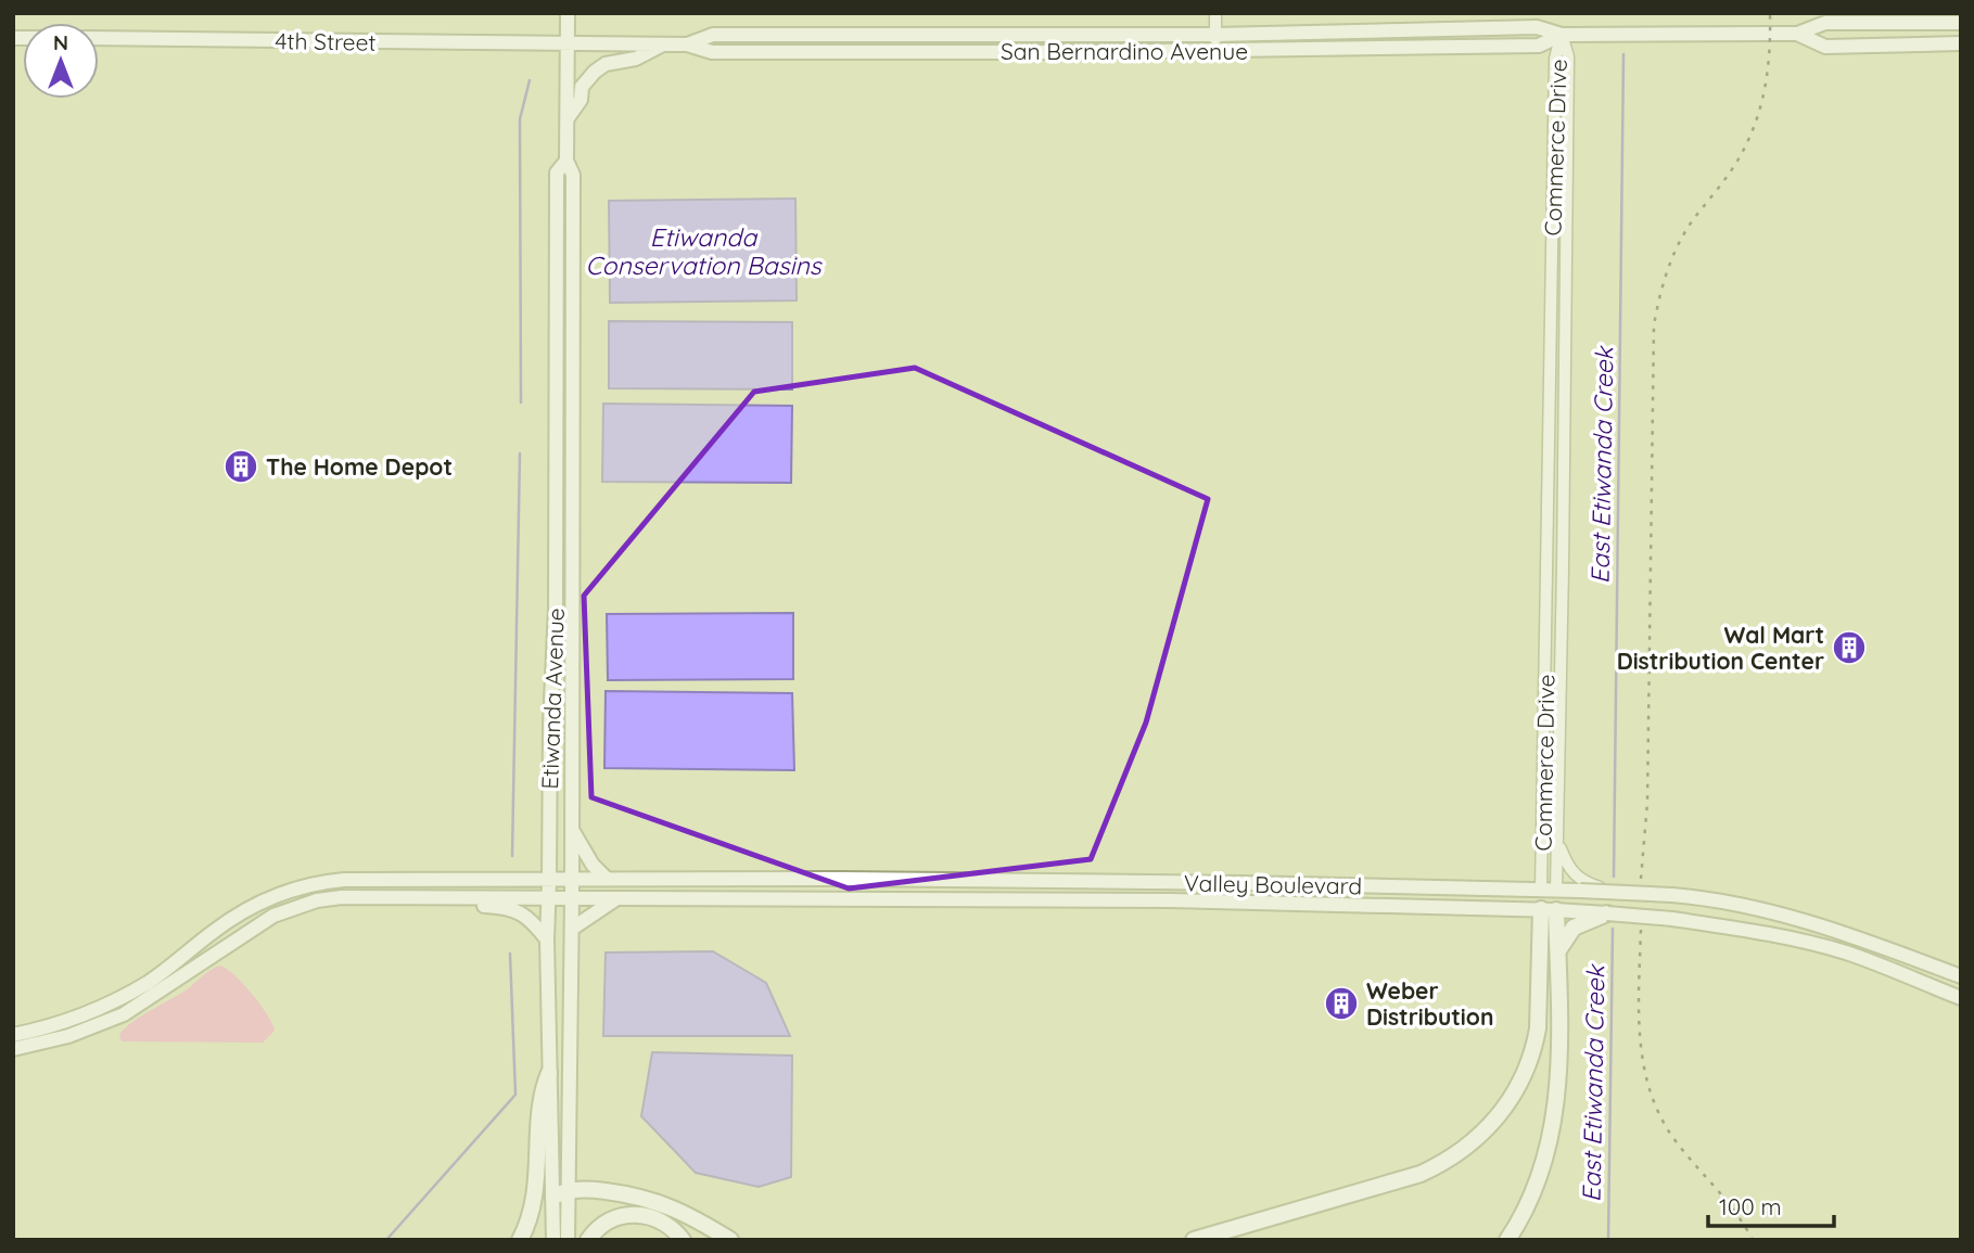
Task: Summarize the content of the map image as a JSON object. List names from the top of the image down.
{
  "streets": {
    "main road": [
      "4th Street",
      "San Bernardino Avenue",
      "Commerce Drive",
      "Etiwanda Avenue",
      "Valley Boulevard"
    ]
  },
  "crossings": [
    ["4th Street", "San Bernardino Avenue"],
    ["4th Street", "Etiwanda Avenue"],
    ["San Bernardino Avenue", "Commerce Drive"],
    ["San Bernardino Avenue", "Etiwanda Avenue"],
    ["Commerce Drive", "Valley Boulevard"],
    ["Etiwanda Avenue", "Valley Boulevard"]
  ],
  "water": ["Etiwanda Conservation Basins", "East Etiwanda Creek"],
  "places": {
    "building": ["The Home Depot", "Wal Mart Distribution Center", "Weber Distribution"]
  },
  "scale_bar": "100 m",
  "north": "top"
}
